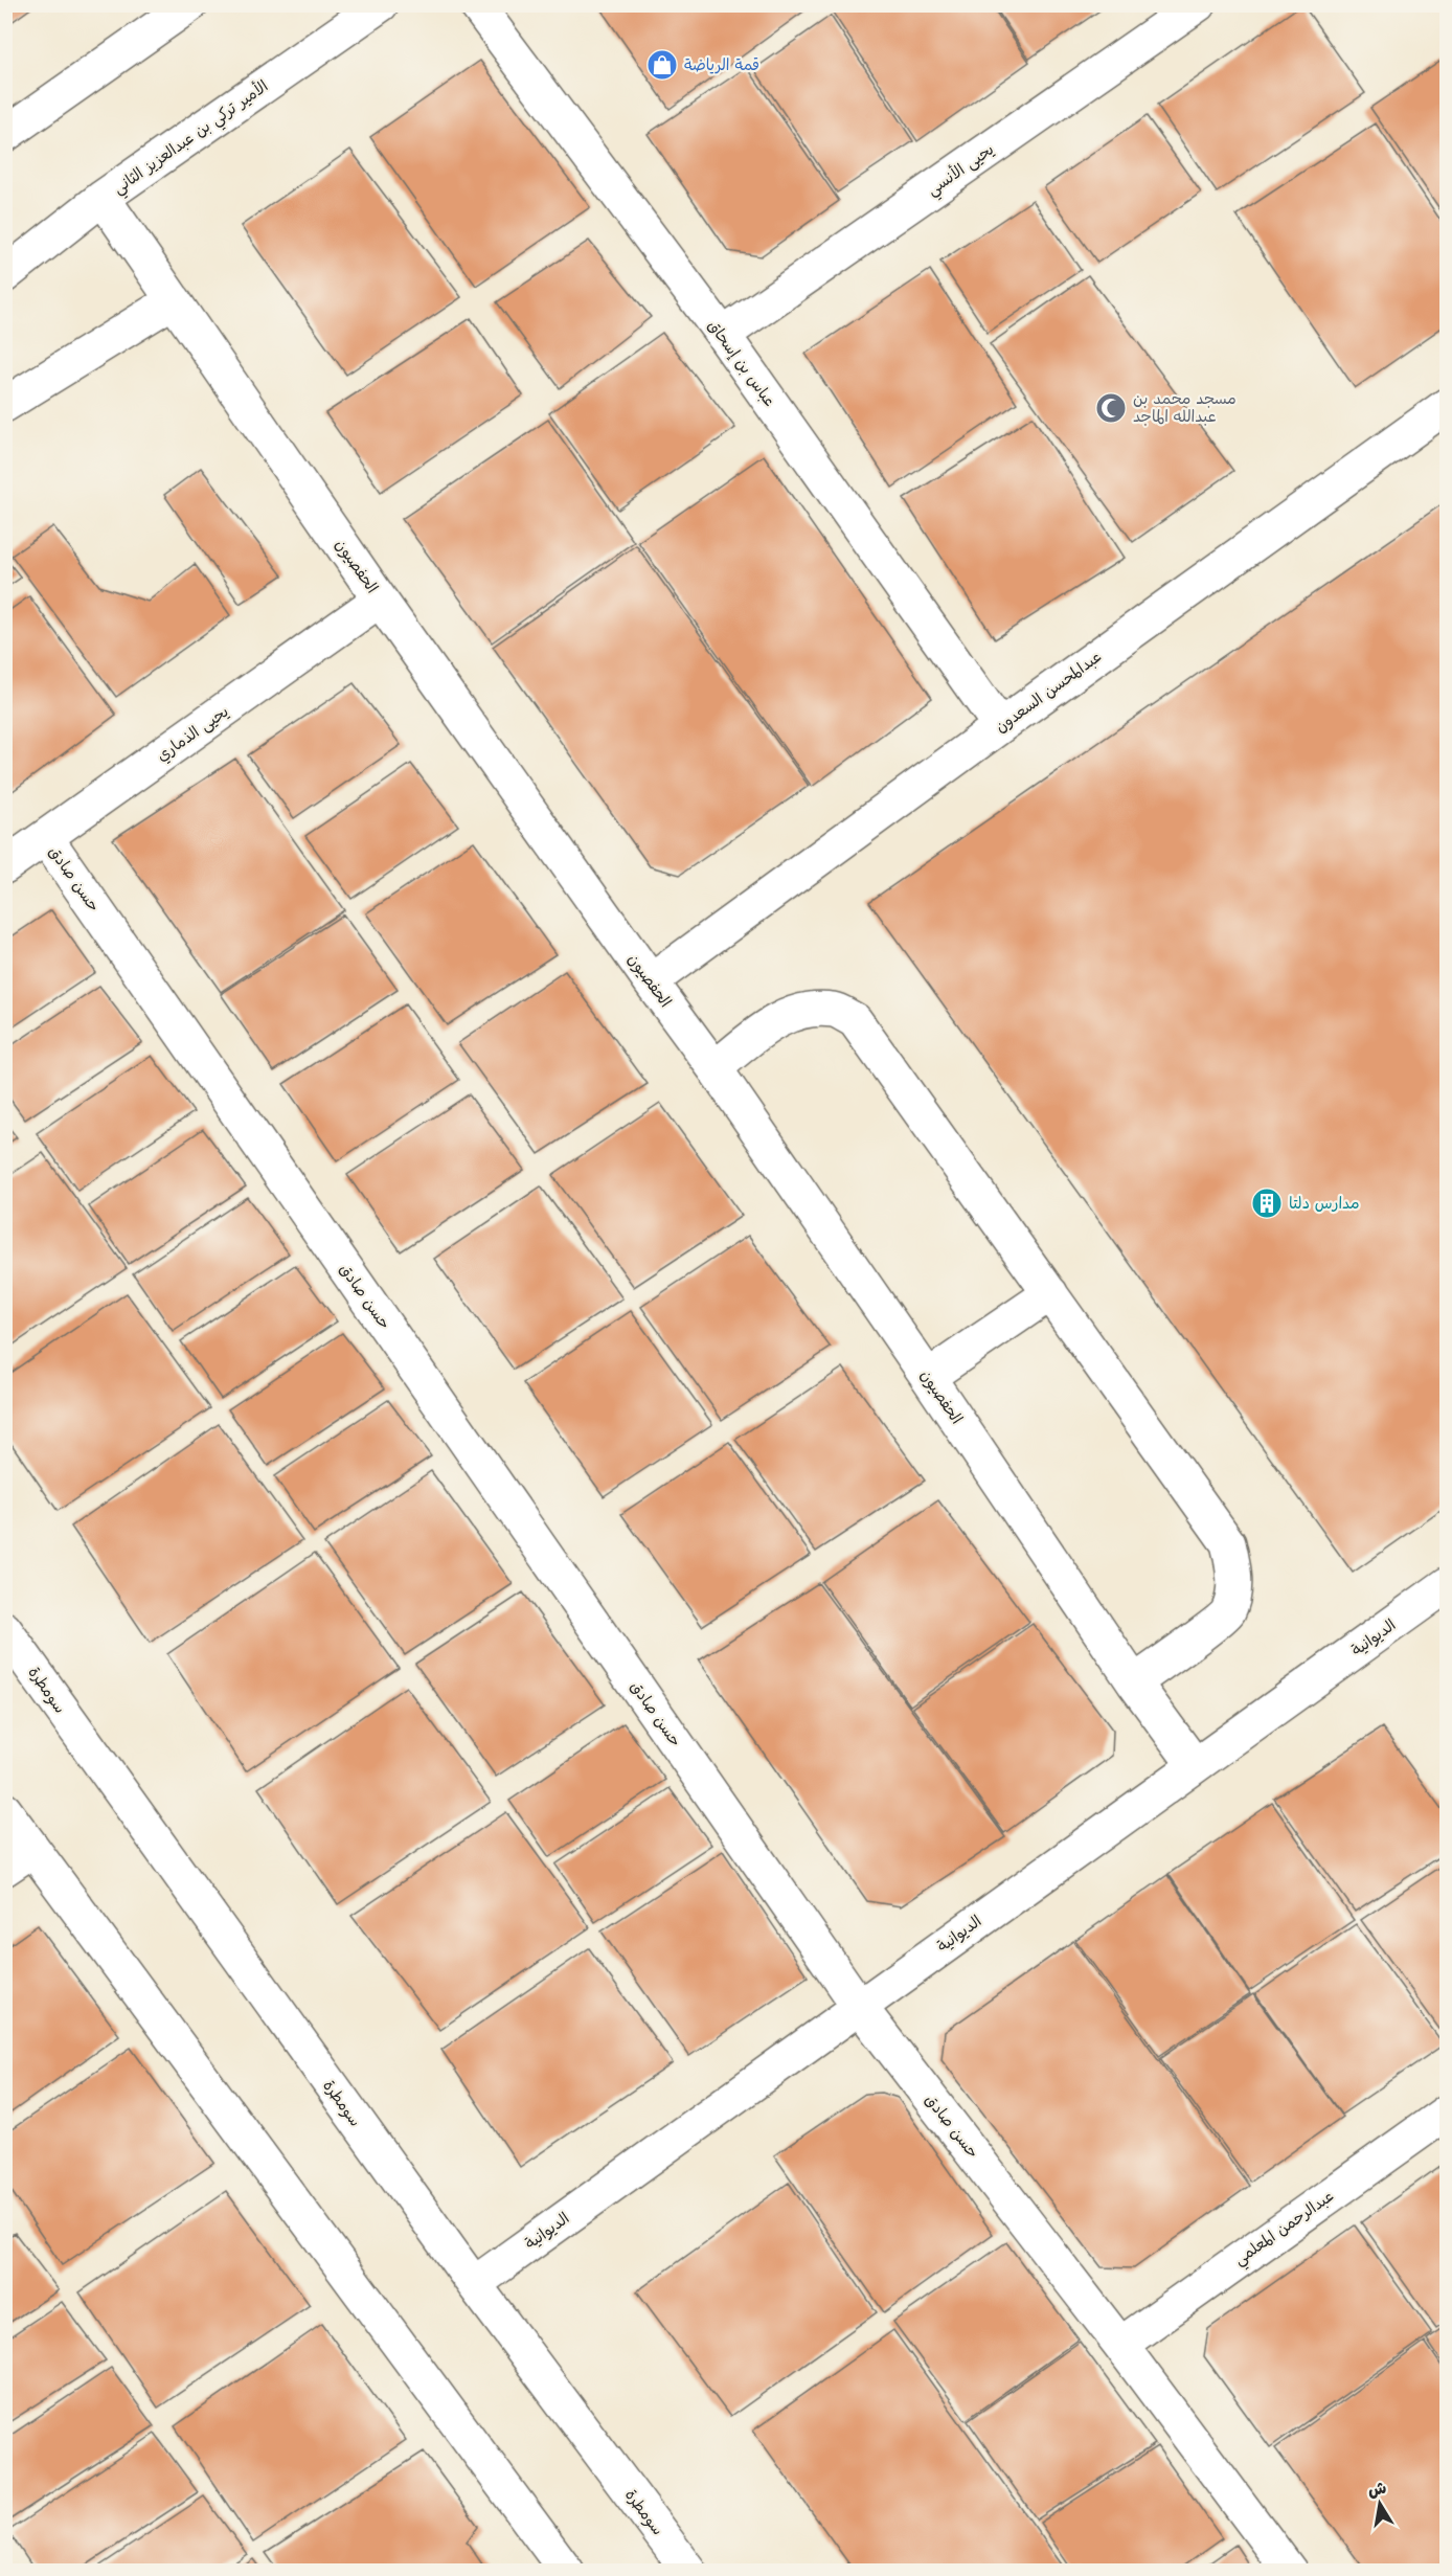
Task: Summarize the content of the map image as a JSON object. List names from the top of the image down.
{
  "streets": {
    "street": [
      "الأمير تركي بن عبدالعزيز الثاني",
      "يحيى الأنسي",
      "عباس بن إسحاق",
      "الحفصيون",
      "عبدالمحسن السعدون",
      "يحيى الذماري",
      "حسن صادق",
      "الديوانية",
      "سومطرة",
      "عبدالرحمن المعلمي"
    ]
  },
  "crossings": [
    ["الأمير تركي بن عبدالعزيز الثاني", "الحفصيون"],
    ["يحيى الأنسي", "عباس بن إسحاق"],
    ["عباس بن إسحاق", "عبدالمحسن السعدون"],
    ["الحفصيون", "عبدالمحسن السعدون"],
    ["الحفصيون", "يحيى الذماري"],
    ["الحفصيون", "الديوانية"],
    ["يحيى الذماري", "حسن صادق"],
    ["حسن صادق", "الديوانية"],
    ["حسن صادق", "عبدالرحمن المعلمي"],
    ["الديوانية", "سومطرة"]
  ],
  "places": {
    "shop": ["قمة الرياضة"],
    "mosque": ["مسجد محمد بن عبدالله الماجد"],
    "building": ["مدارس دلتا"]
  },
  "north": "top"
}
